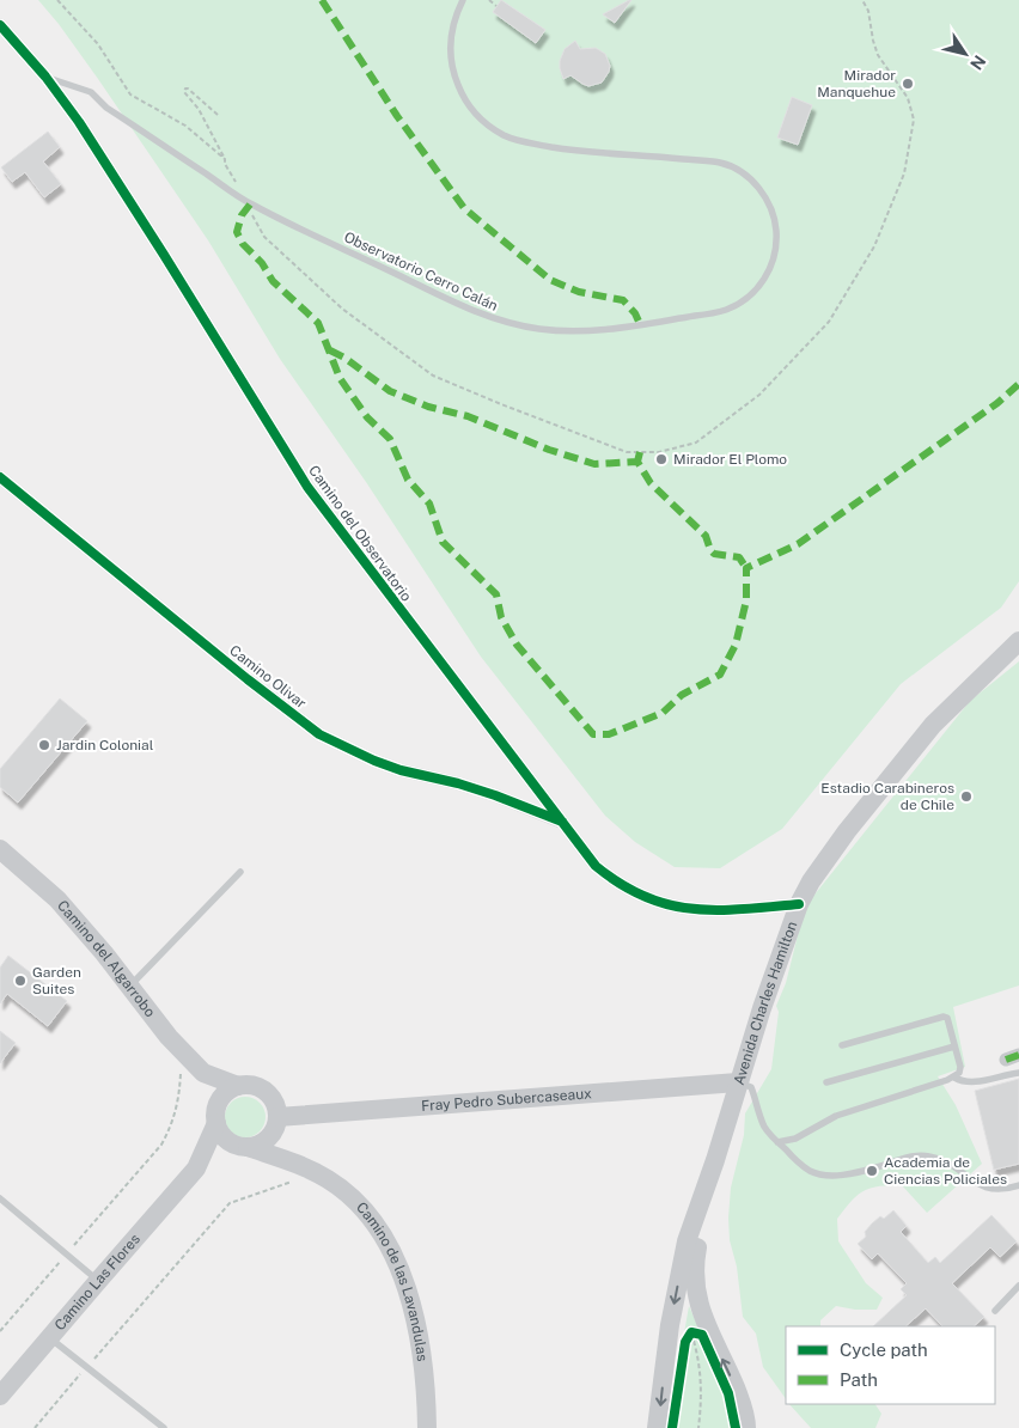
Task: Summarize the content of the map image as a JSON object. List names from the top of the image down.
{
  "streets": {
    "street": [
      "Camino del Observatorio",
      "Camino Olivar",
      "Camino del Algarrobo",
      "Avenida Charles Hamilton",
      "Fray Pedro Subercaseaux",
      "Camino Las Flores",
      "Camino de las Lavandulas"
    ],
    "lane": ["Observatorio Cerro Calán"]
  },
  "crossings": [
    ["Observatorio Cerro Calán", "Camino del Observatorio"],
    ["Camino del Observatorio", "Camino Olivar"],
    ["Camino del Observatorio", "Avenida Charles Hamilton"],
    ["Camino del Algarrobo", "Fray Pedro Subercaseaux"],
    ["Camino del Algarrobo", "Camino Las Flores"],
    ["Camino del Algarrobo", "Camino de las Lavandulas"],
    ["Avenida Charles Hamilton", "Fray Pedro Subercaseaux"],
    ["Fray Pedro Subercaseaux", "Camino Las Flores"],
    ["Fray Pedro Subercaseaux", "Camino de las Lavandulas"],
    ["Camino Las Flores", "Camino de las Lavandulas"]
  ],
  "places": [
    "Mirador Manquehue",
    "Mirador El Plomo",
    "Jardin Colonial",
    "Estadio Carabineros de Chile",
    "Garden Suites",
    "Academia de Ciencias Policiales"
  ],
  "legend": ["Cycle path", "Path"],
  "north": "bottom right"
}
